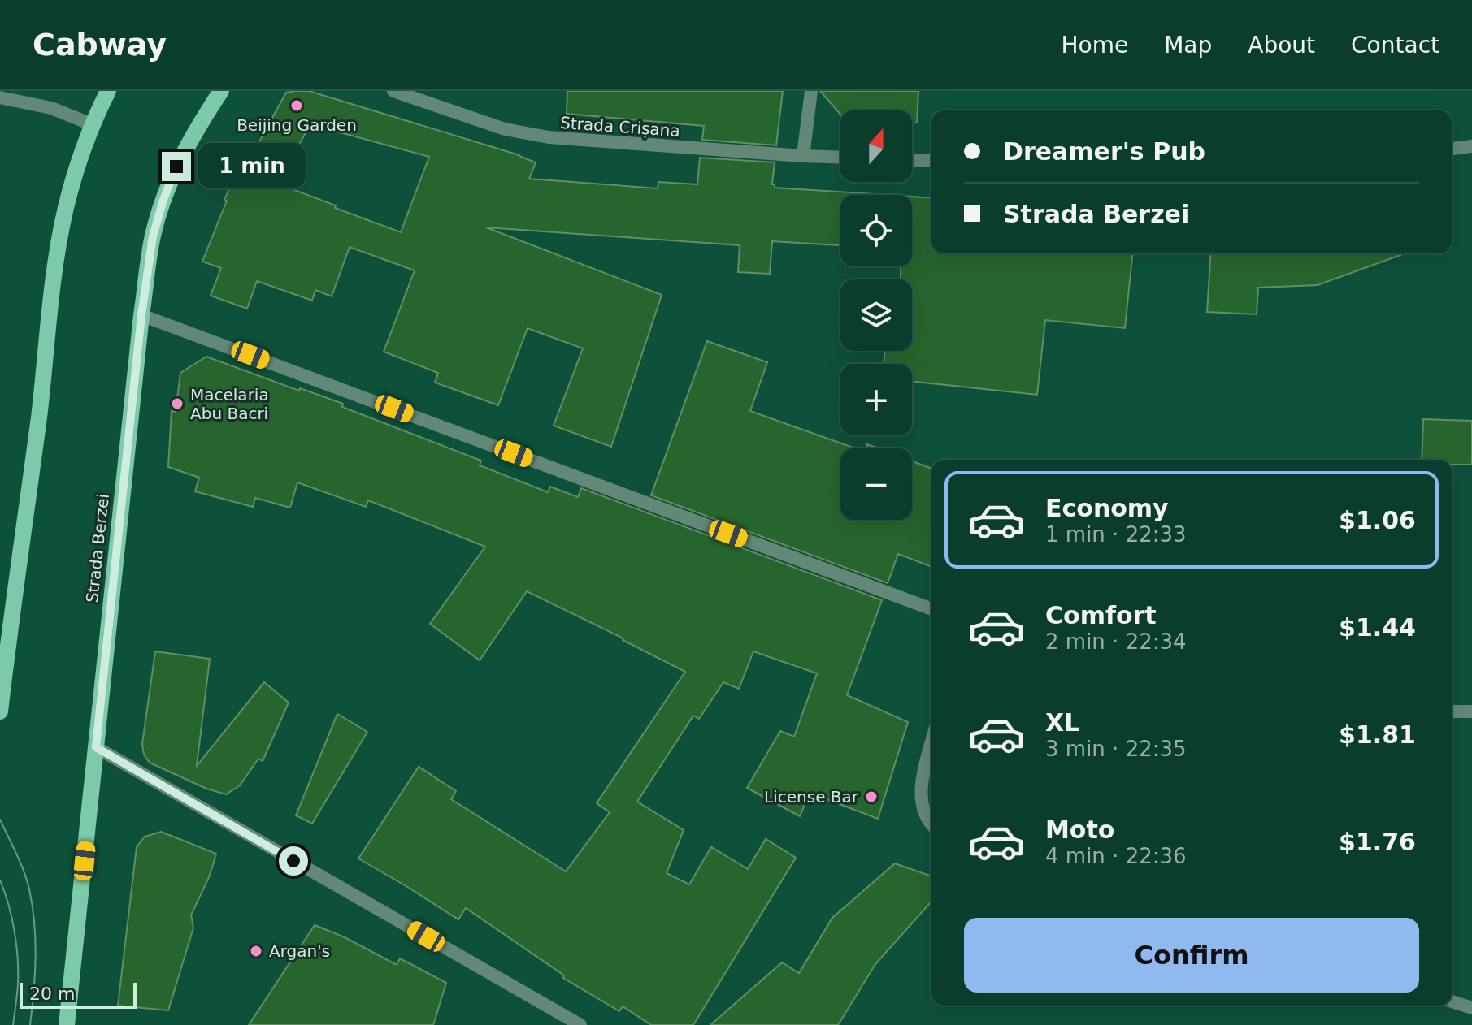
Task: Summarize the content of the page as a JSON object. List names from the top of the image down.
{
  "streets": {
    "main road": ["Strada Berzei"],
    "street": ["Strada Crișana"]
  },
  "places": [
    "Beijing Garden",
    "Macelaria Abu Bacri",
    "License Bar",
    "Argan's"
  ],
  "scale_bar": "20 m",
  "north": "top",
  "page": {
    "header": "Cabway",
    "nav": [
      "Home",
      "Map",
      "About",
      "Contact"
    ],
    "map_buttons": ["+", "−"],
    "banner": ["Dreamer's Pub", "Strada Berzei"],
    "bubble": "1 min",
    "list": [
      {
        "name": "Economy",
        "note": "1 min · 22:33",
        "value": "$1.06"
      },
      {
        "name": "Comfort",
        "note": "2 min · 22:34",
        "value": "$1.44"
      },
      {
        "name": "XL",
        "note": "3 min · 22:35",
        "value": "$1.81"
      },
      {
        "name": "Moto",
        "note": "4 min · 22:36",
        "value": "$1.76"
      }
    ],
    "buttons": "Confirm",
    "scale": "20 m"
  }
}
